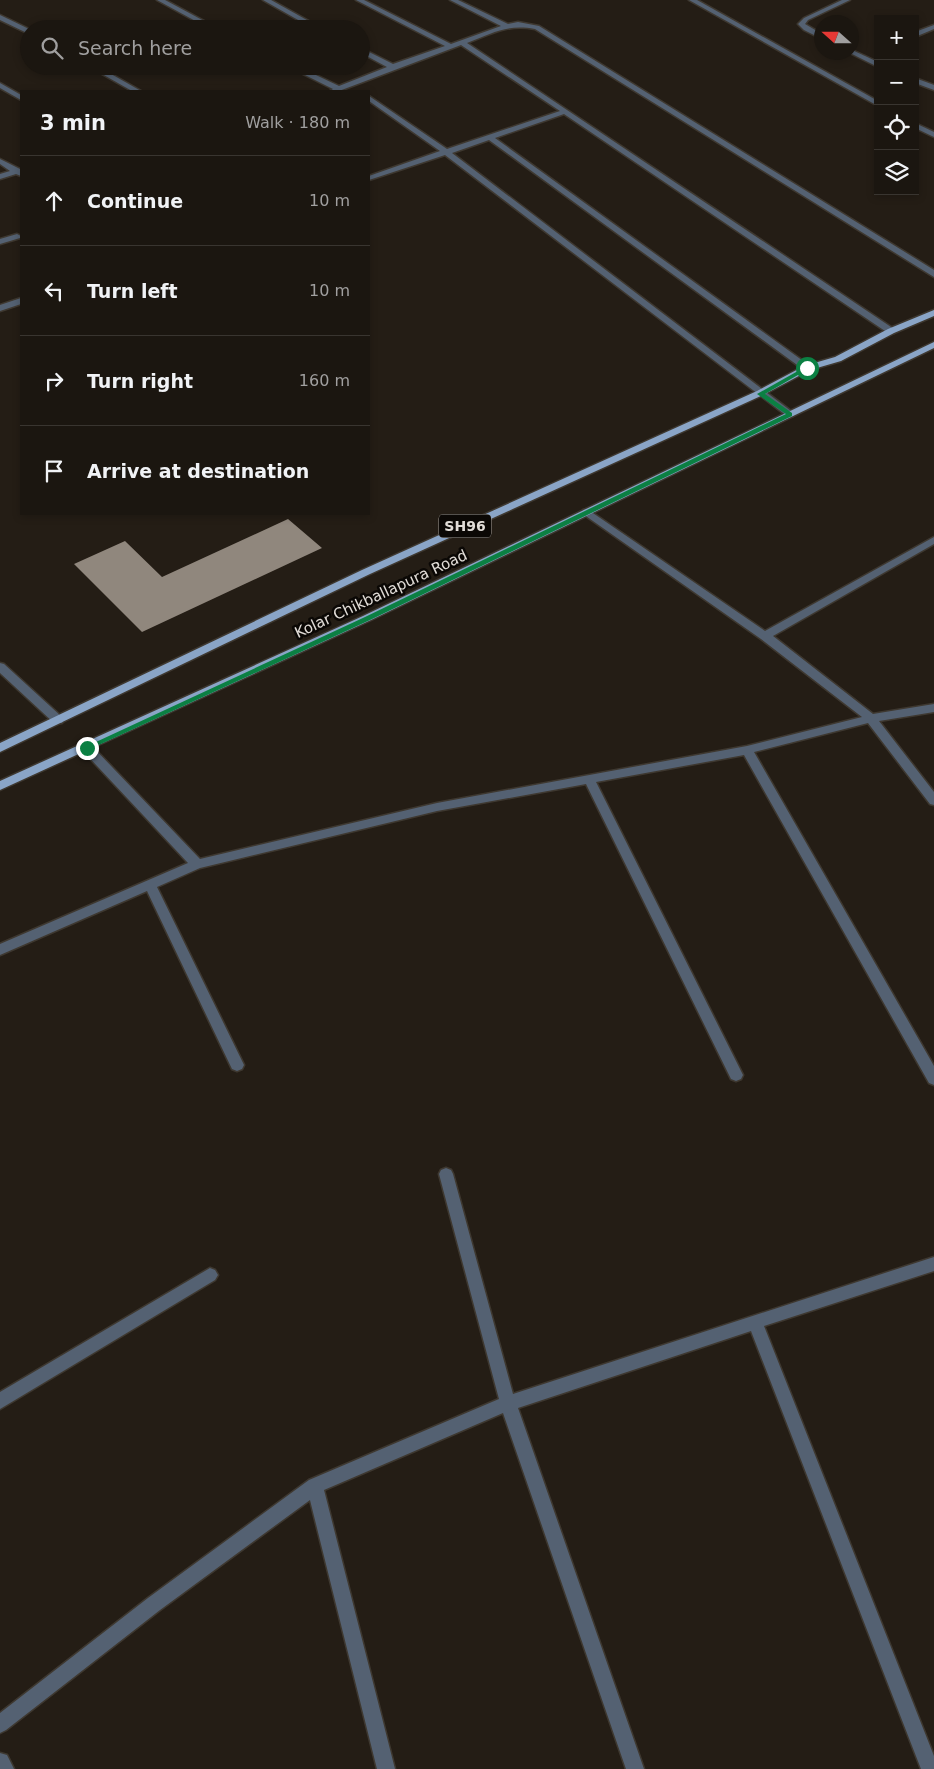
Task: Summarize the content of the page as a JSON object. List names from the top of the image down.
{
  "streets": {
    "main road": ["SH96", "Kolar Chikballapura Road"]
  },
  "north": "left",
  "page": {
    "map_buttons": ["+", "−"],
    "search": "Search here",
    "heading": ["3 min", "Walk · 180 m"],
    "list": [
      ["Continue", "10 m"],
      ["Turn left", "10 m"],
      ["Turn right", "160 m"],
      "Arrive at destination"
    ]
  }
}
